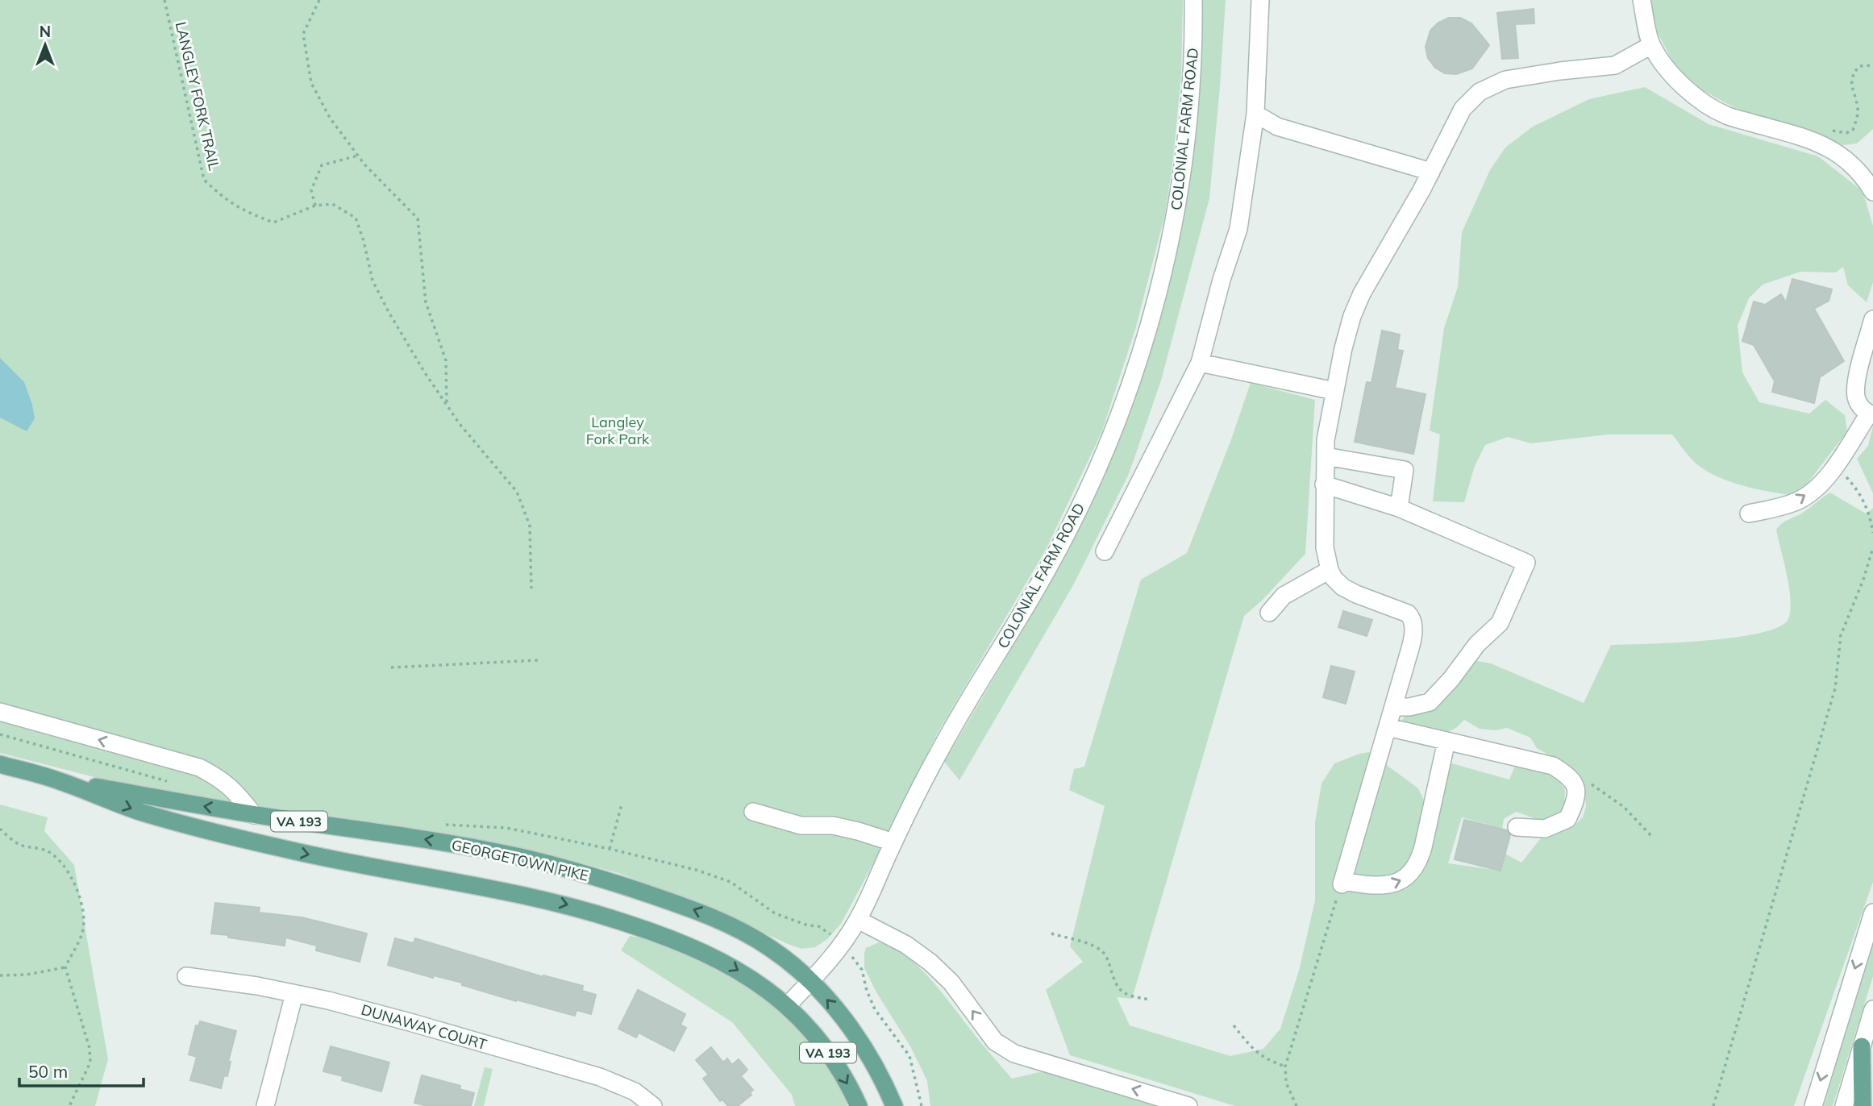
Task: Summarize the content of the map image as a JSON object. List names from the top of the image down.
{
  "streets": {
    "main road": ["VA 193", "GEORGETOWN PIKE"],
    "street": ["COLONIAL FARM ROAD", "DUNAWAY COURT"],
    "path": ["LANGLEY FORK TRAIL"]
  },
  "crossings": [
    ["COLONIAL FARM ROAD", "GEORGETOWN PIKE"]
  ],
  "parks": ["Langley Fork Park"],
  "scale_bar": "50 m",
  "north": "top"
}
